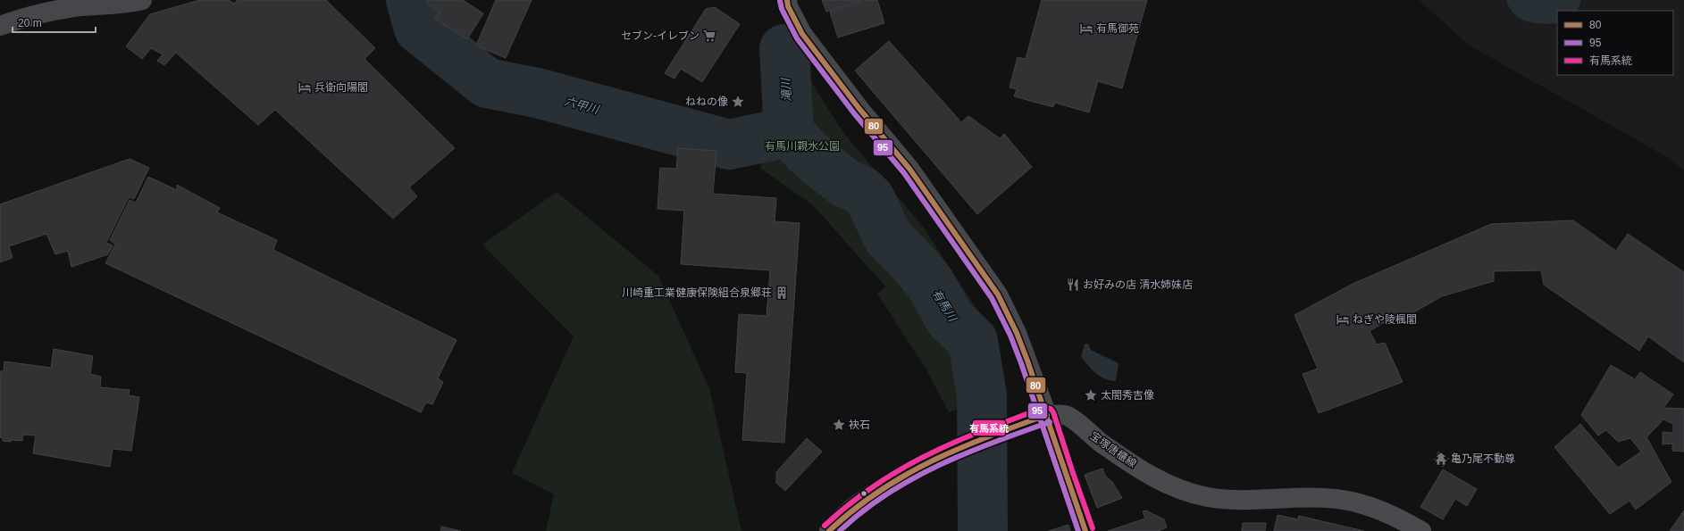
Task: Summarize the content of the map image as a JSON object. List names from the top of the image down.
{
  "streets": {
    "main road": ["宝塚唐櫃線"]
  },
  "water": ["滝川", "六甲川", "有馬川"],
  "parks": ["有馬川親水公園"],
  "places": {
    "hotel": ["有馬御苑", "兵衛向陽閣", "ねぎや陵楓閣"],
    "supermarket": ["セブン-イレブン"],
    "place": ["ねねの像", "太閤秀吉像", "袂石"],
    "restaurant": ["お好みの店 清水姉妹店"],
    "building": ["川崎重工業健康保険組合泉郷荘"],
    "temple": ["亀乃尾不動尊"]
  },
  "lines": ["transit line 80", "transit line 95", "transit line 有馬系統"],
  "legend": ["80", "95", "有馬系統"],
  "scale_bar": "20 m"
}
